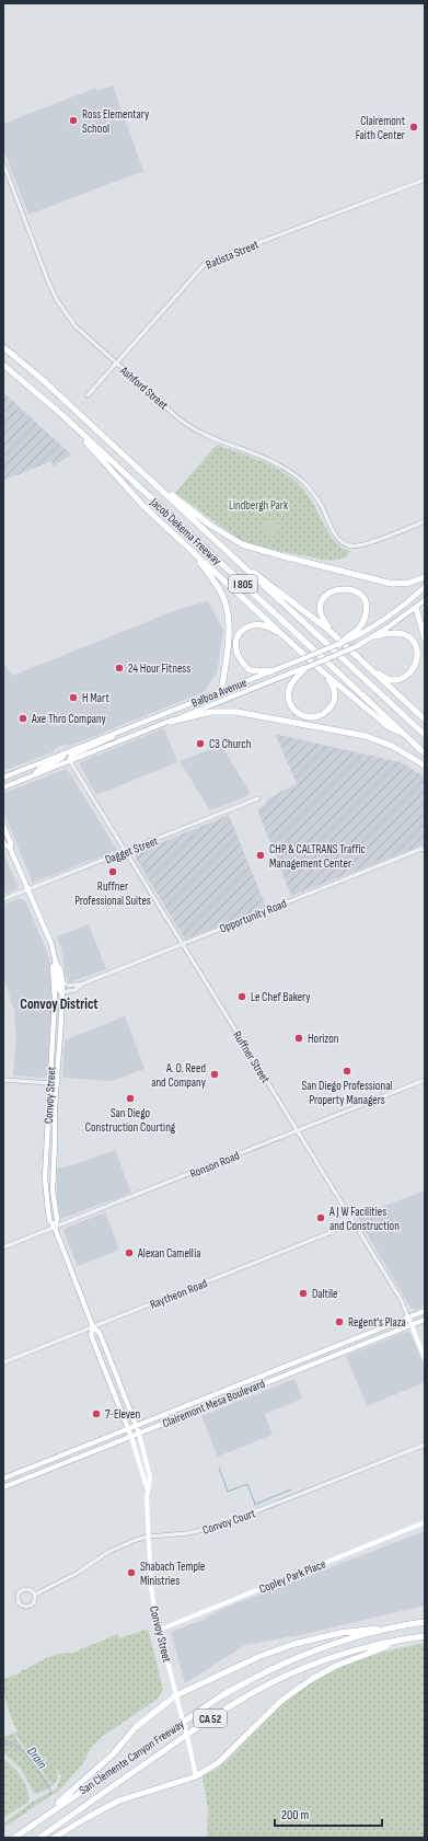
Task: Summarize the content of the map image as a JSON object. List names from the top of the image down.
{
  "streets": {
    "highway": [
      "Jacob Dekema Freeway",
      "I 805",
      "CA 52",
      "San Clemente Canyon Freeway"
    ],
    "main road": [
      "Balboa Avenue",
      "Ruffner Street",
      "Convoy Street",
      "Clairemont Mesa Boulevard",
      "Copley Park Place"
    ],
    "street": [
      "Batista Street",
      "Ashford Street",
      "Dagget Street",
      "Opportunity Road",
      "Ronson Road",
      "Raytheon Road",
      "Convoy Court"
    ]
  },
  "crossings": [
    ["Batista Street", "Ashford Street"],
    ["Balboa Avenue", "Ruffner Street"],
    ["Dagget Street", "Ruffner Street"],
    ["Dagget Street", "Convoy Street"],
    ["Opportunity Road", "Ruffner Street"],
    ["Opportunity Road", "Convoy Street"],
    ["Ruffner Street", "Ronson Road"],
    ["Ruffner Street", "Raytheon Road"],
    ["Ruffner Street", "Clairemont Mesa Boulevard"],
    ["Convoy Street", "Ronson Road"],
    ["Convoy Street", "Raytheon Road"],
    ["Convoy Street", "Clairemont Mesa Boulevard"],
    ["Convoy Street", "Convoy Court"],
    ["Convoy Street", "Copley Park Place"]
  ],
  "districts": ["Convoy District"],
  "water": ["Drain"],
  "parks": ["Lindbergh Park"],
  "places": [
    "Ross Elementary School",
    "Clairemont Faith Center",
    "24 Hour Fitness",
    "H Mart",
    "Axe Thro Company",
    "C3 Church",
    "CHP & CALTRANS Traffic Management Center",
    "Ruffner Professional Suites",
    "Le Chef Bakery",
    "Horizon",
    "San Diego Professional Property Managers",
    "A. O. Reed and Company",
    "San Diego Construction Courting",
    "A J W Facilities and Construction",
    "Alexan Camellia",
    "Daltile",
    "Regent's Plaza",
    "7-Eleven",
    "Shabach Temple Ministries"
  ],
  "scale_bar": "200 m"
}
